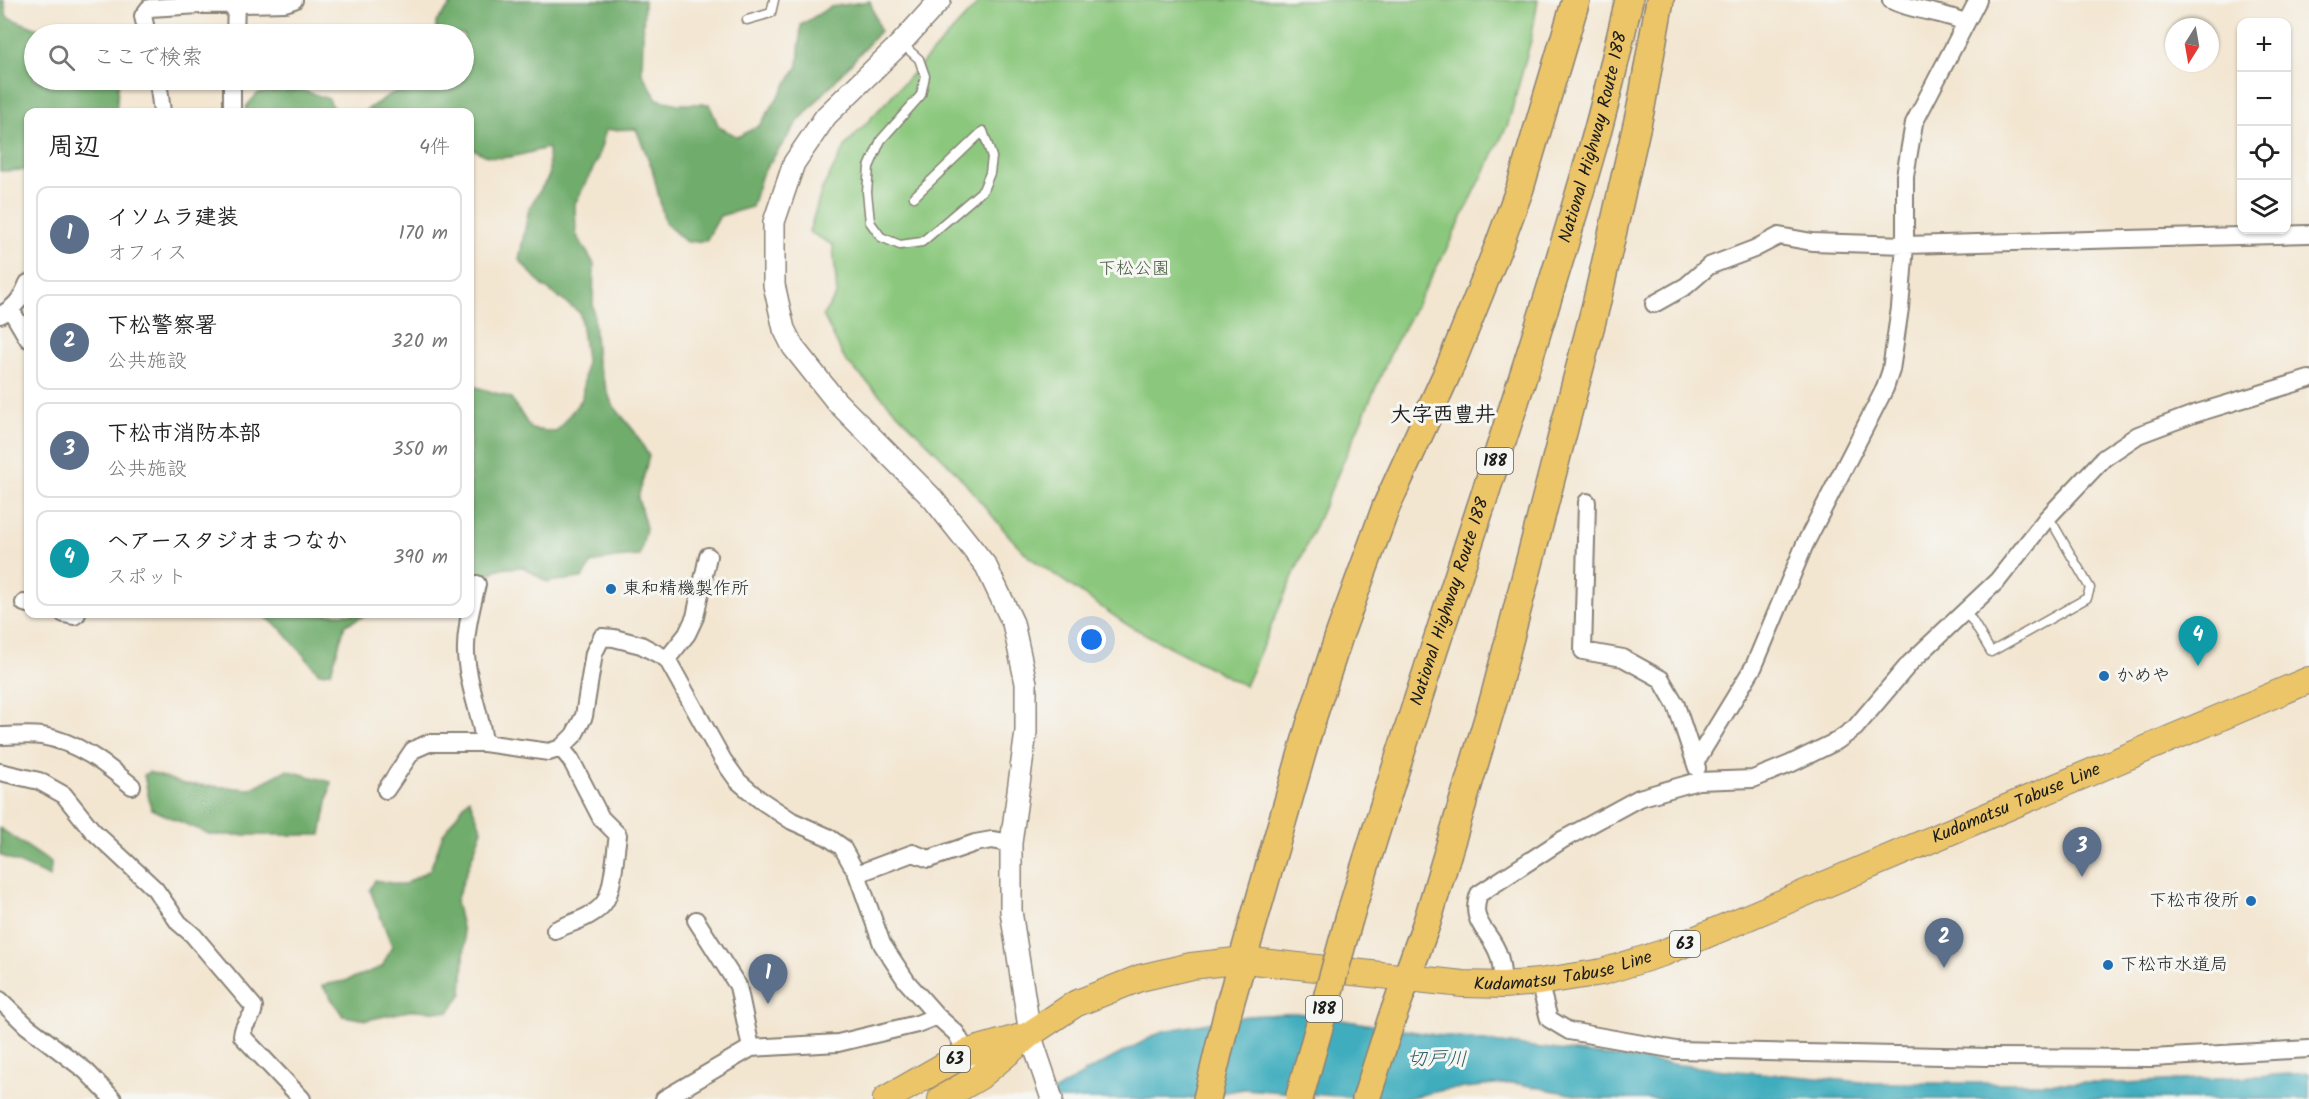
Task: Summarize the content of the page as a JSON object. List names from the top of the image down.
{
  "streets": {
    "highway": ["National Highway Route 188", "188"],
    "main road": ["Kudamatsu Tabuse Line", "63"]
  },
  "districts": ["大字西豊井"],
  "water": ["切戸川"],
  "parks": ["下松公園"],
  "places": [
    "東和精機製作所",
    "かめや",
    "下松市役所",
    "下松市水道局"
  ],
  "north": "bottom",
  "page": {
    "map_buttons": ["+", "−"],
    "search": "ここで検索",
    "heading": ["周辺", "4件"],
    "list": [
      {
        "mark": "1",
        "name": "イソムラ建装",
        "note": "オフィス",
        "value": "170 m"
      },
      {
        "mark": "2",
        "name": "下松警察署",
        "note": "公共施設",
        "value": "320 m"
      },
      {
        "mark": "3",
        "name": "下松市消防本部",
        "note": "公共施設",
        "value": "350 m"
      },
      {
        "mark": "4",
        "name": "ヘアースタジオまつなか",
        "note": "スポット",
        "value": "390 m"
      }
    ],
    "pins": [
      "4",
      "3",
      "2",
      "1"
    ]
  }
}
